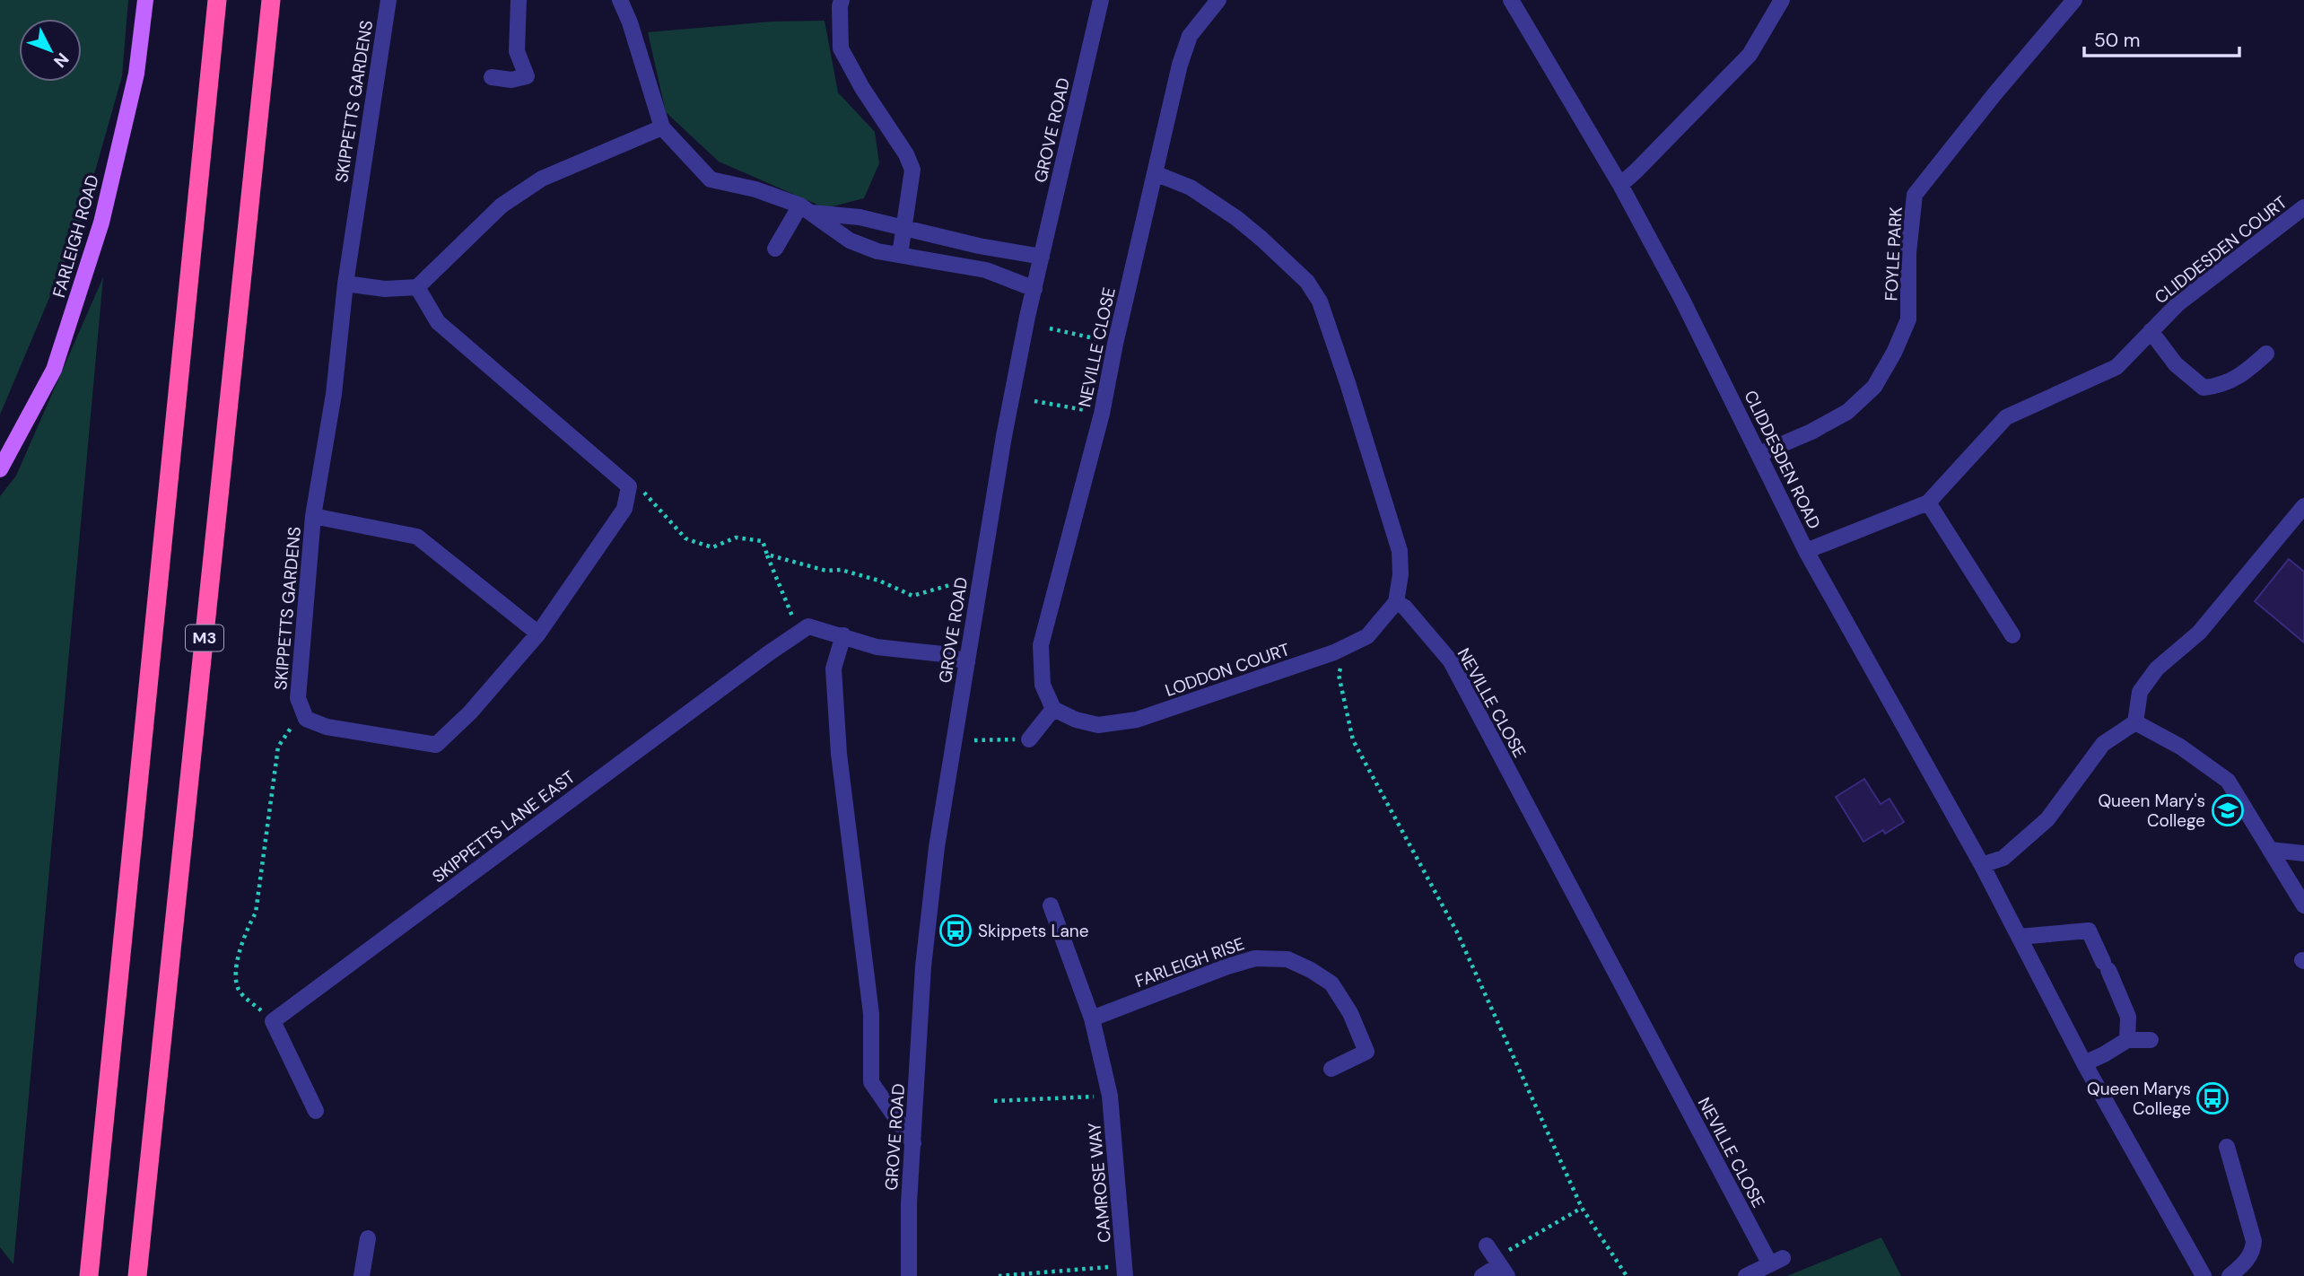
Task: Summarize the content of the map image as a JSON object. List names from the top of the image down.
{
  "streets": {
    "highway": ["M3"],
    "main road": ["FARLEIGH ROAD"],
    "street": [
      "SKIPPETTS GARDENS",
      "GROVE ROAD",
      "CLIDDESDEN COURT",
      "FOYLE PARK",
      "NEVILLE CLOSE",
      "CLIDDESDEN ROAD",
      "LODDON COURT",
      "SKIPPETTS LANE EAST",
      "FARLEIGH RISE",
      "CAMROSE WAY"
    ]
  },
  "crossings": [
    ["CLIDDESDEN COURT", "CLIDDESDEN ROAD"],
    ["FOYLE PARK", "CLIDDESDEN ROAD"],
    ["NEVILLE CLOSE", "LODDON COURT"],
    ["FARLEIGH RISE", "CAMROSE WAY"]
  ],
  "places": {
    "school or university": ["Queen Mary's College"],
    "bus stop": ["Skippets Lane", "Queen Marys College"]
  },
  "scale_bar": "50 m",
  "north": "bottom right"
}
